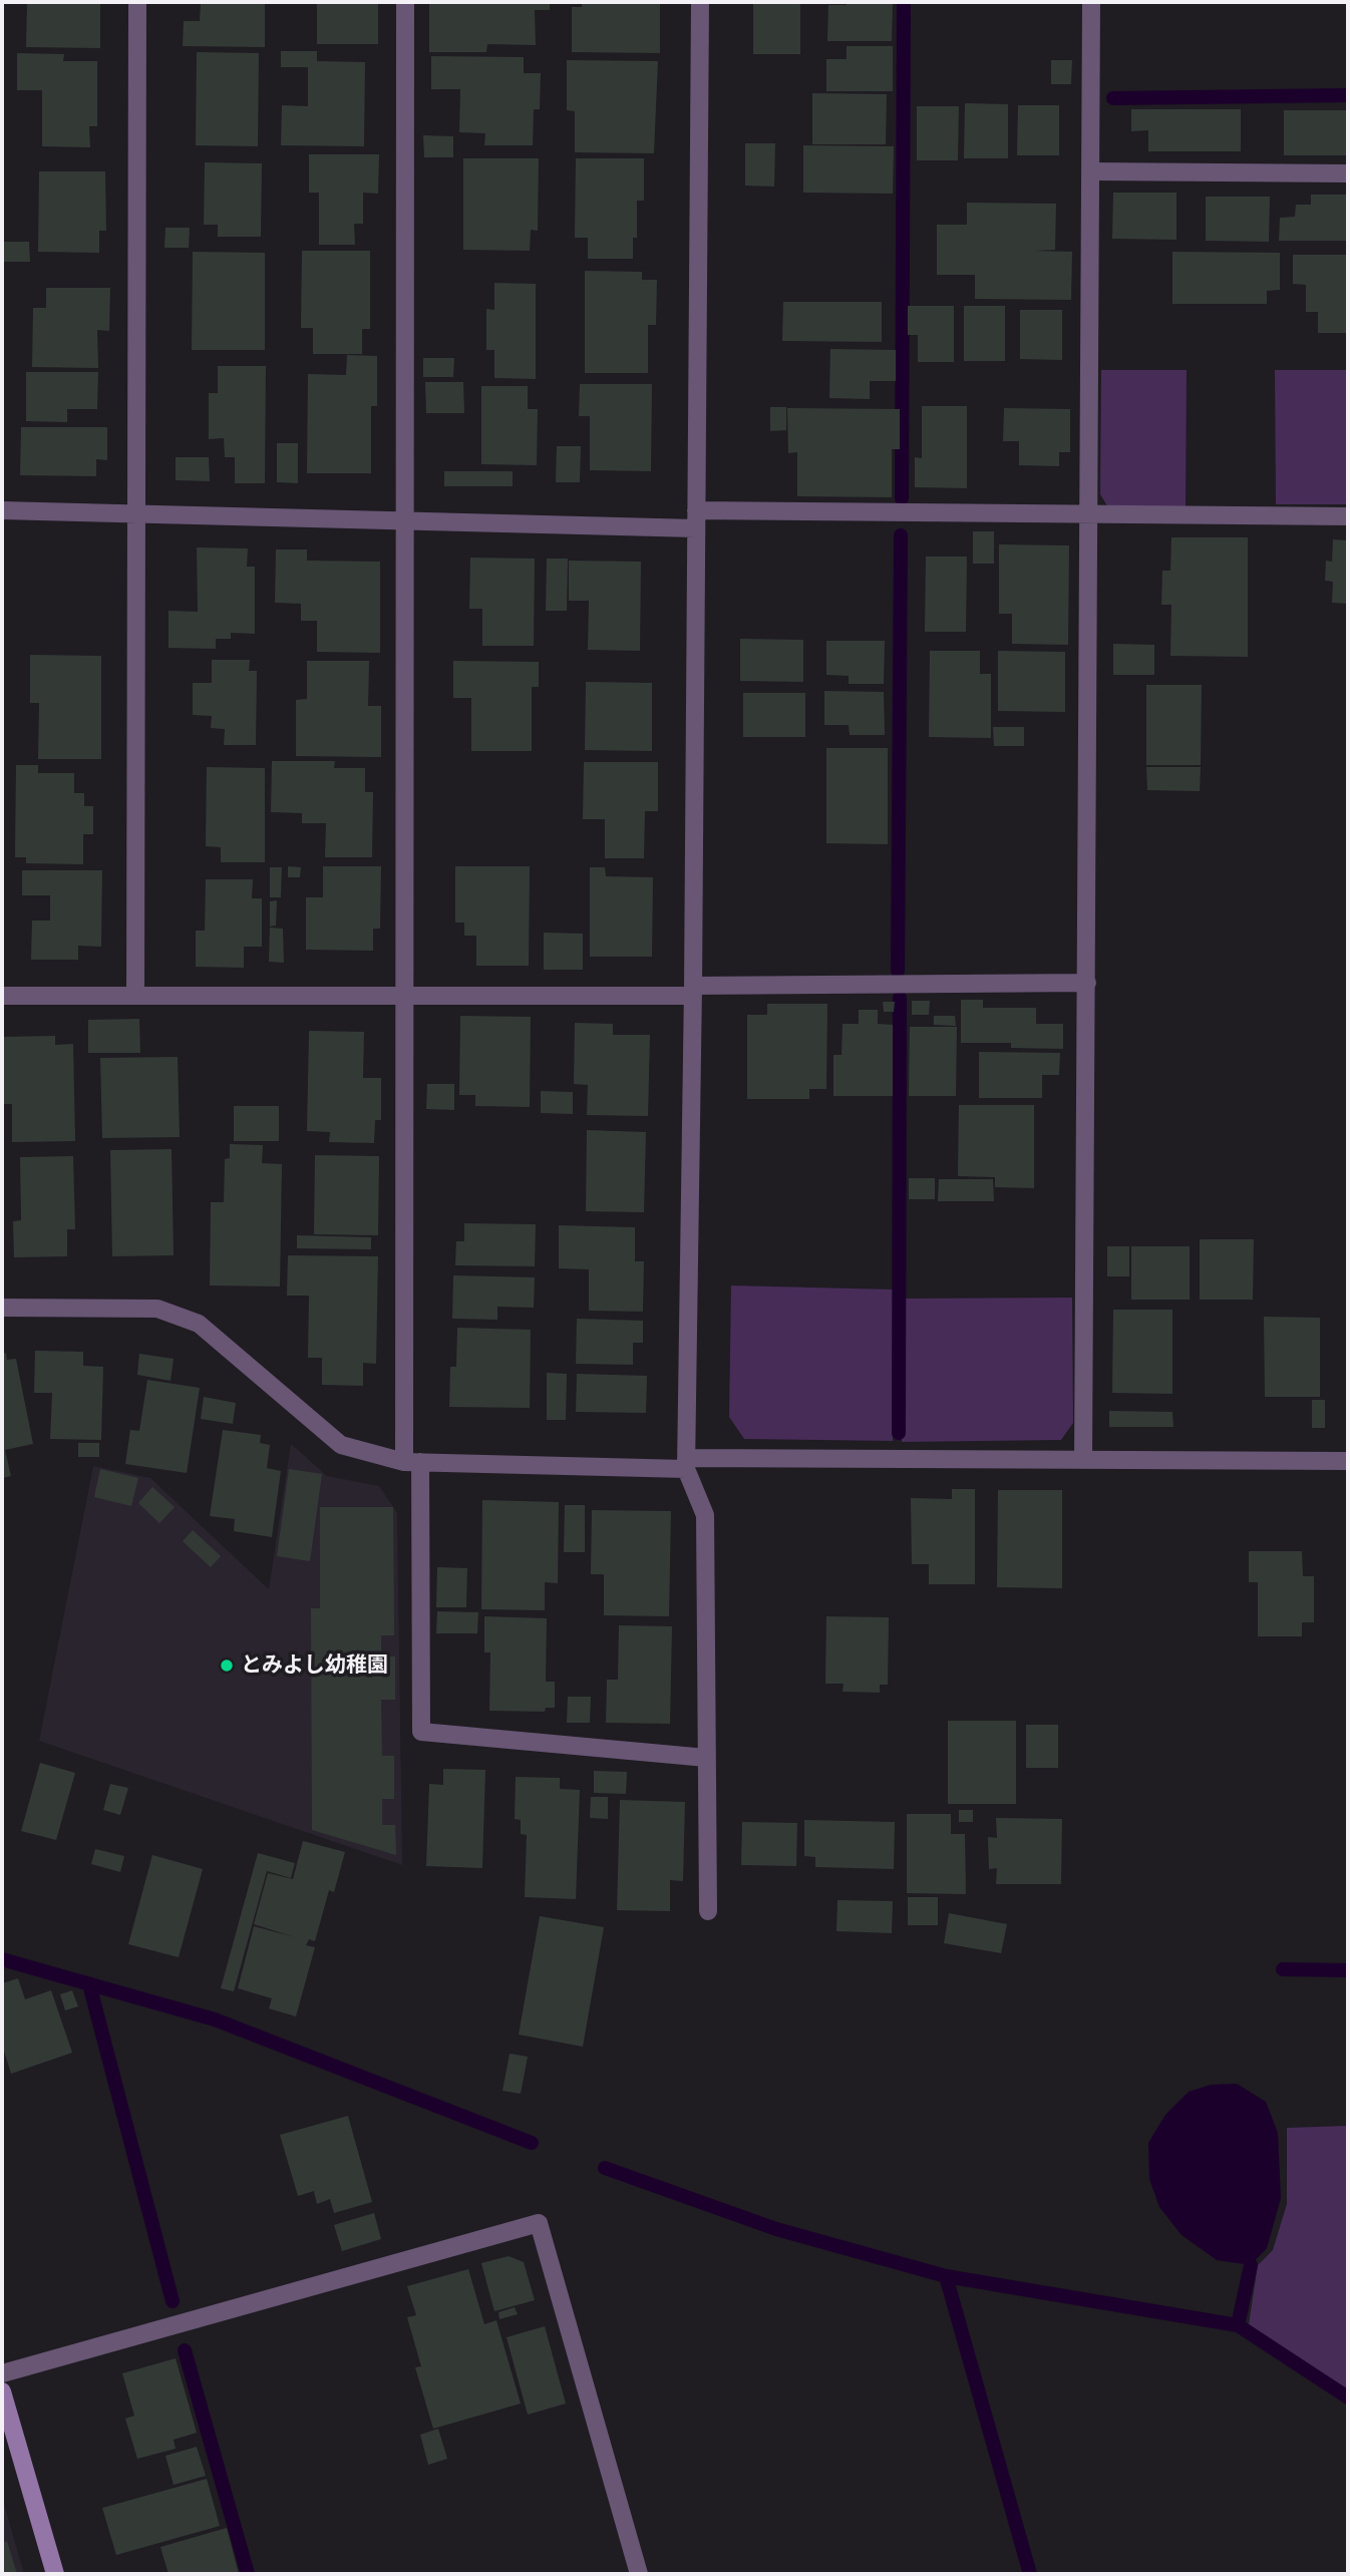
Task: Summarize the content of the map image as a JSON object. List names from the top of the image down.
{
  "places": ["とみよし幼稚園"]
}
